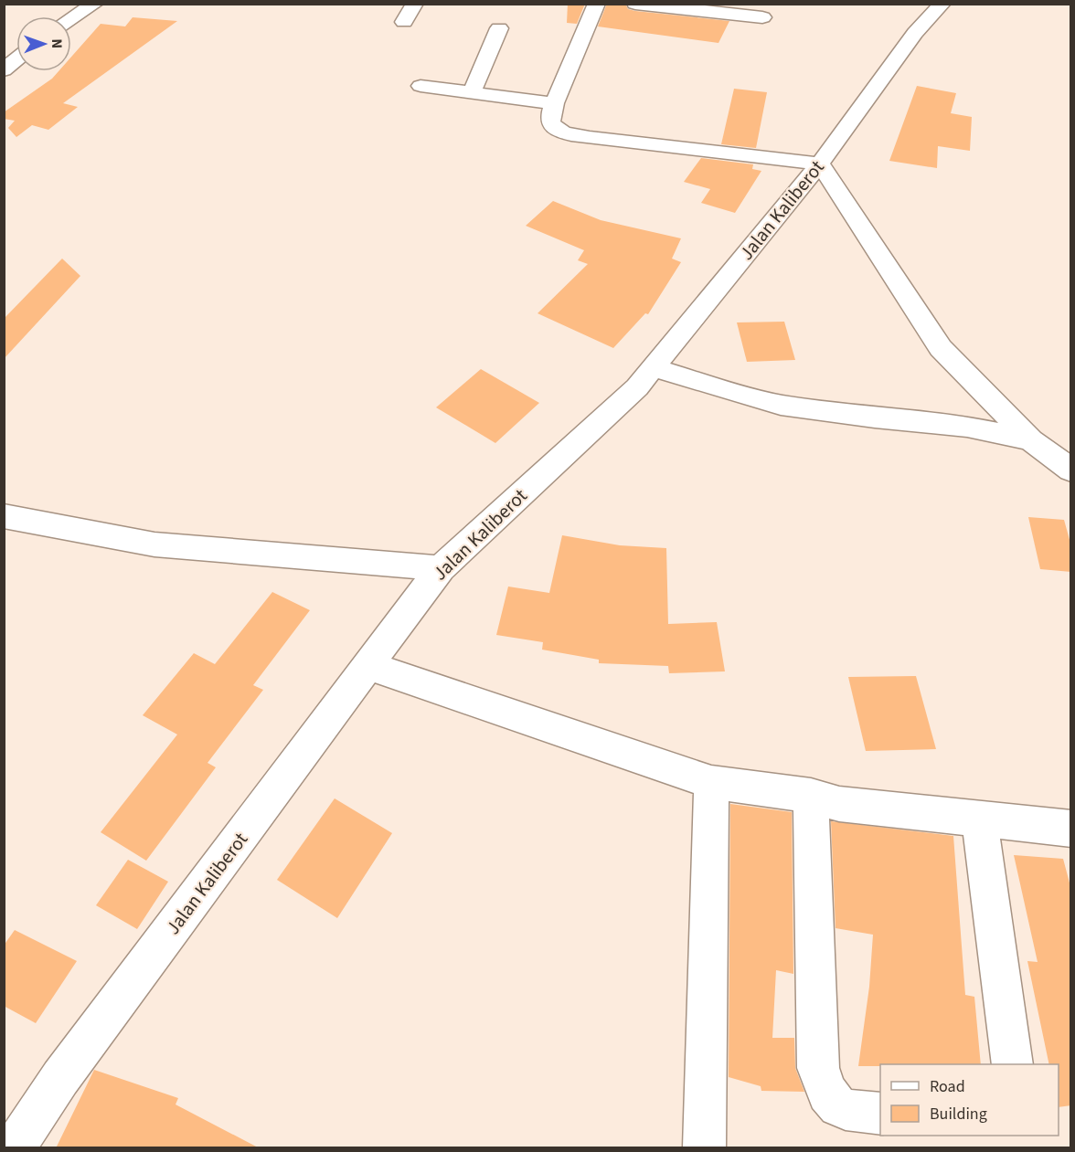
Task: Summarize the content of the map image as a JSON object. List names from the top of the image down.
{
  "streets": {
    "street": ["Jalan Kaliberot"]
  },
  "legend": ["Road", "Building"],
  "north": "right"
}
